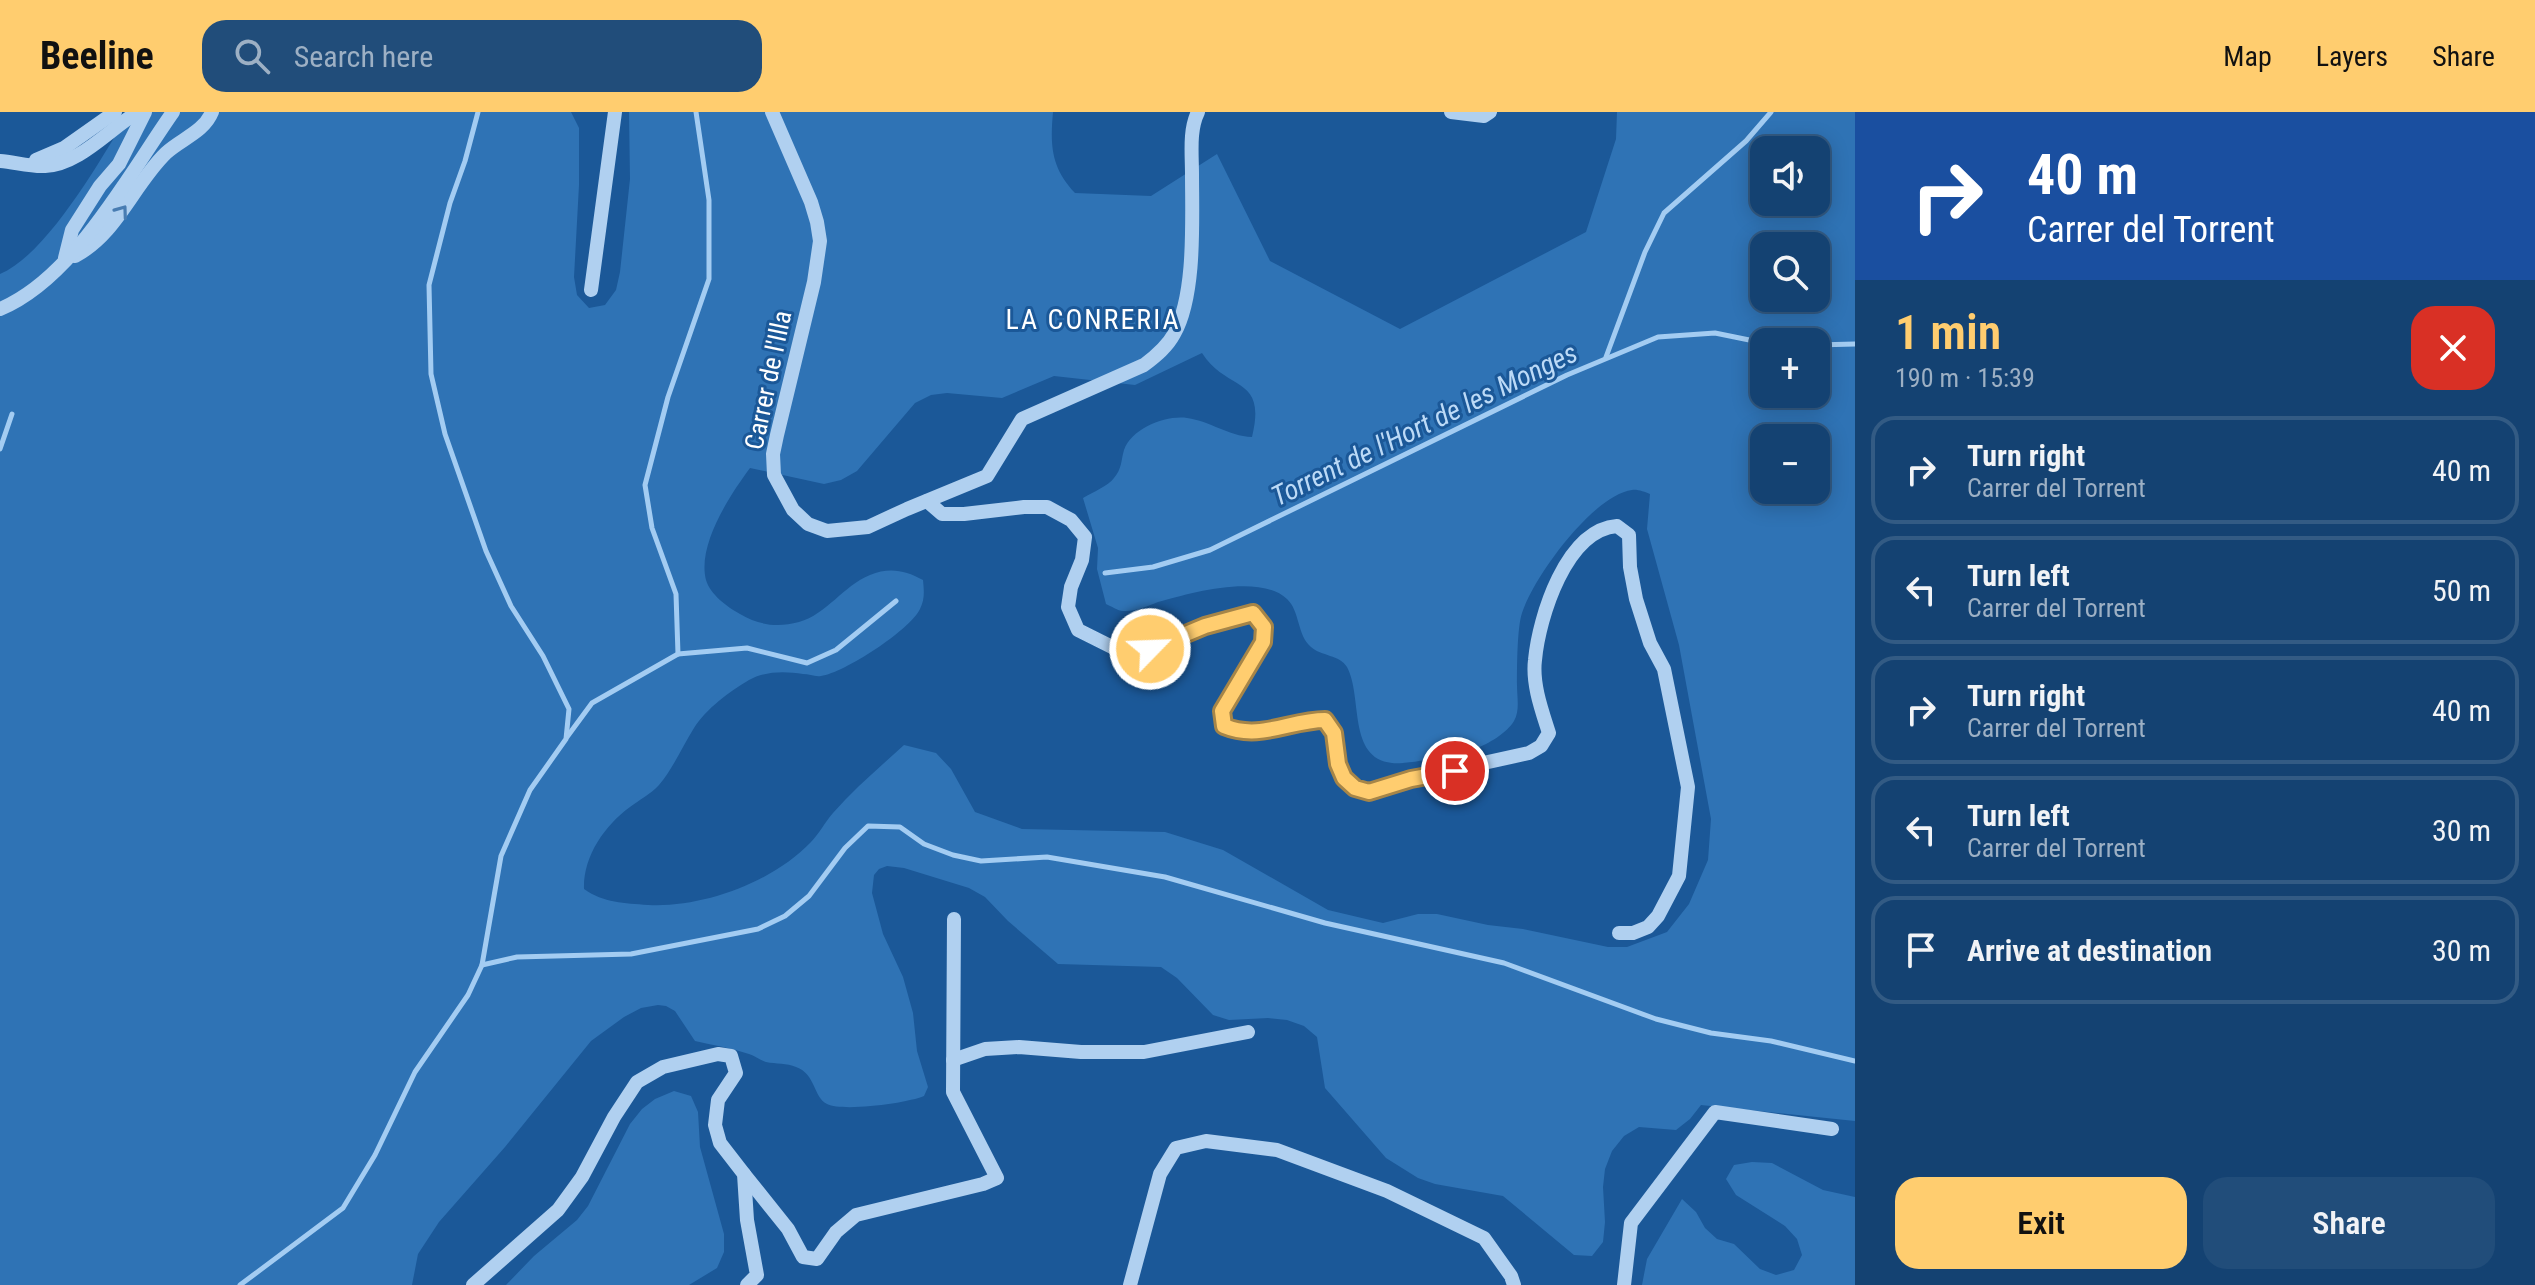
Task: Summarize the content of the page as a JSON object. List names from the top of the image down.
{
  "streets": {
    "street": ["Carrer de l'Illa"]
  },
  "districts": ["LA CONRERIA"],
  "water": ["Torrent de l'Hort de les Monges"],
  "page": {
    "header": "Beeline",
    "search": "Search here",
    "nav": ["Map", "Layers", "Share"],
    "turn": ["40 m", "Carrer del Torrent"],
    "map_buttons": ["+", "−"],
    "heading": ["1 min", "190 m · 15:39"],
    "list": [
      {
        "name": "Turn right",
        "note": "Carrer del Torrent",
        "value": "40 m"
      },
      {
        "name": "Turn left",
        "note": "Carrer del Torrent",
        "value": "50 m"
      },
      {
        "name": "Turn right",
        "note": "Carrer del Torrent",
        "value": "40 m"
      },
      {
        "name": "Turn left",
        "note": "Carrer del Torrent",
        "value": "30 m"
      },
      {
        "name": "Arrive at destination",
        "value": "30 m"
      }
    ],
    "buttons": ["Exit", "Share"]
  }
}
